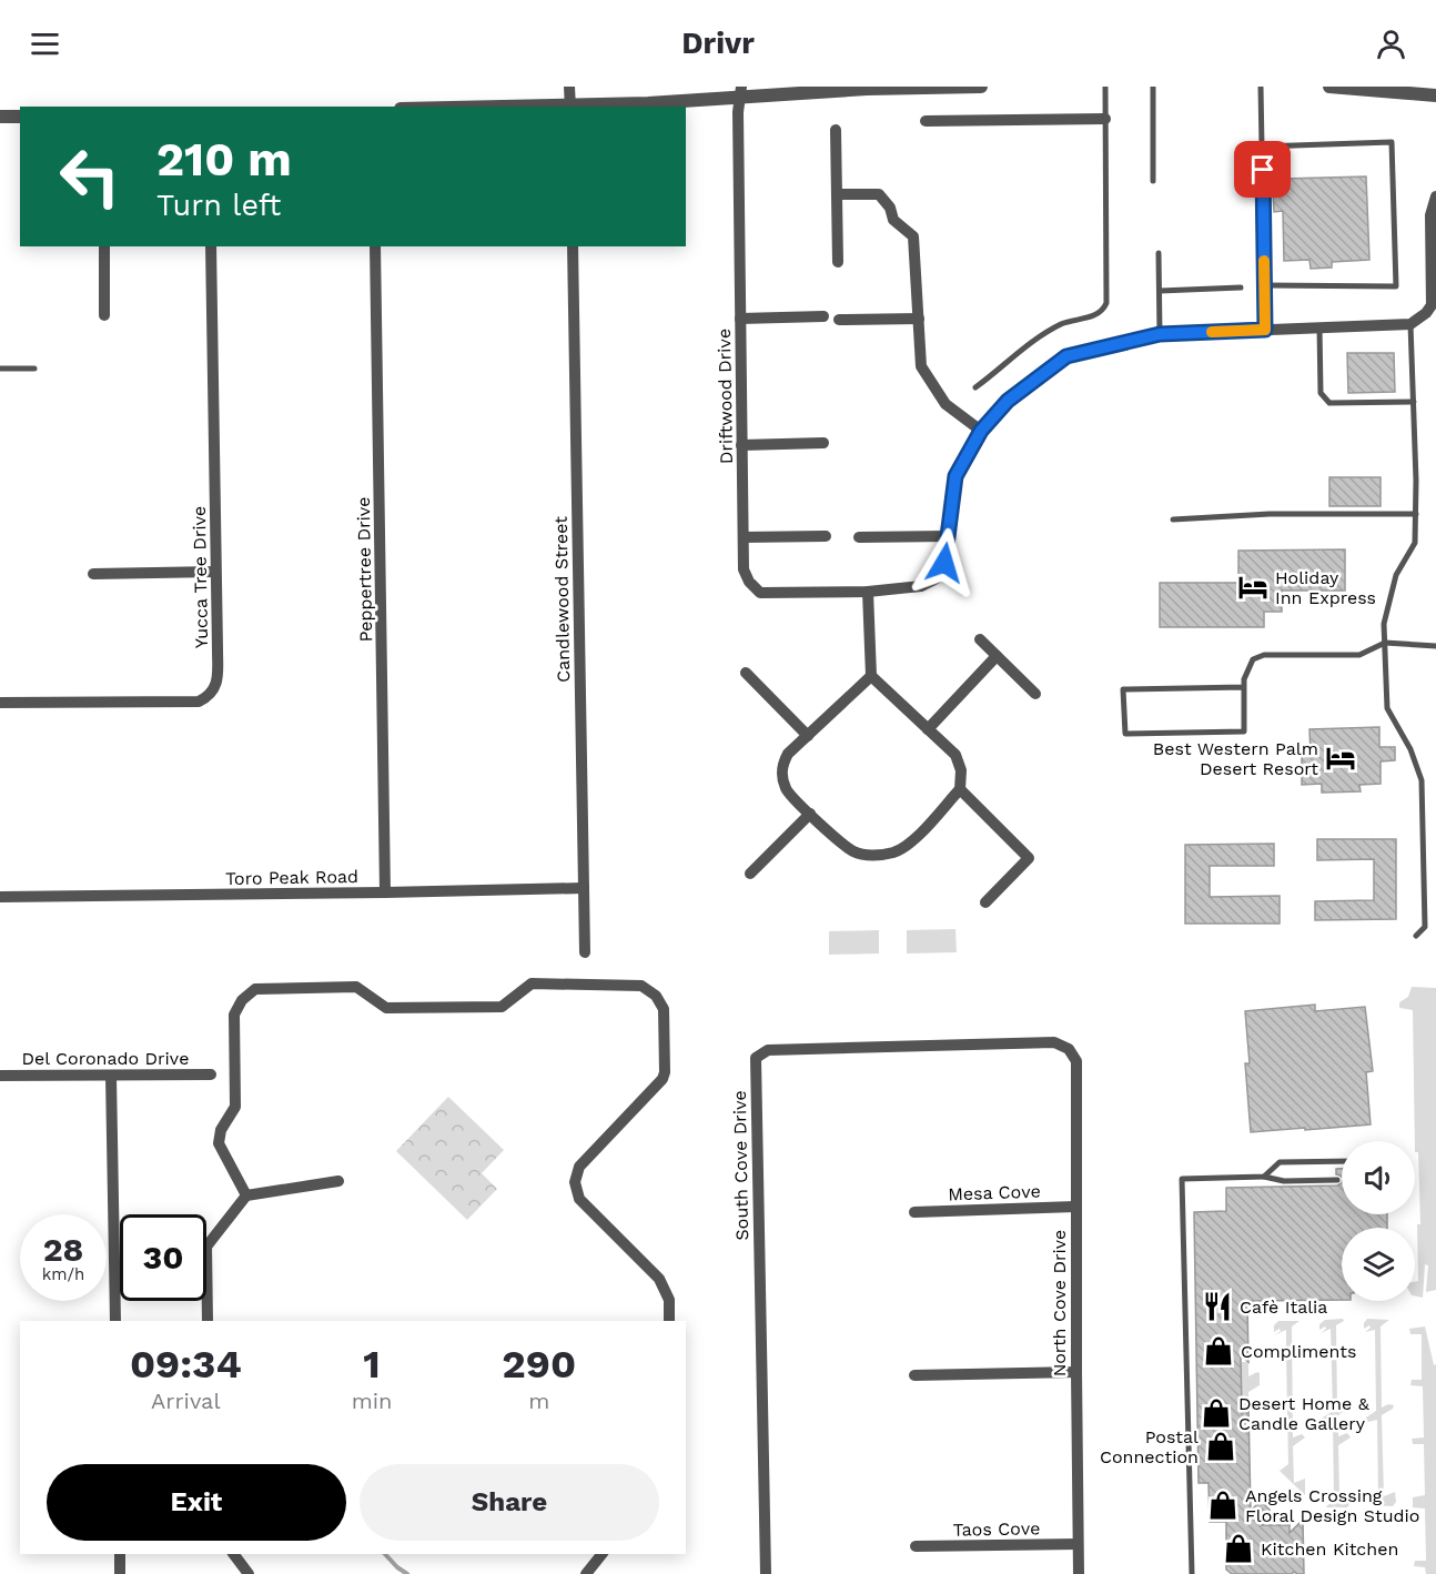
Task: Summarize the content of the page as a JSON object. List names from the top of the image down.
{
  "streets": {
    "street": [
      "Driftwood Drive",
      "Peppertree Drive",
      "Yucca Tree Drive",
      "Candlewood Street",
      "Toro Peak Road",
      "Del Coronado Drive",
      "South Cove Drive",
      "Mesa Cove",
      "North Cove Drive",
      "Taos Cove"
    ]
  },
  "crossings": [
    ["Peppertree Drive", "Toro Peak Road"],
    ["Candlewood Street", "Toro Peak Road"],
    ["South Cove Drive", "North Cove Drive"],
    ["Mesa Cove", "North Cove Drive"],
    ["North Cove Drive", "Taos Cove"]
  ],
  "places": {
    "hotel": ["Holiday Inn Express", "Best Western Palm Desert Resort"],
    "restaurant": ["Cafè Italia"],
    "shop": [
      "Compliments",
      "Desert Home & Candle Gallery",
      "Postal Connection",
      "Angels Crossing Floral Design Studio",
      "Kitchen Kitchen"
    ]
  },
  "page": {
    "header": "Drivr",
    "turn": ["210 m", "Turn left"],
    "speed": "28 km/h",
    "limit": "30",
    "eta": [
      "09:34",
      "Arrival",
      "1",
      "min",
      "290",
      "m"
    ],
    "buttons": ["Exit", "Share"]
  }
}
